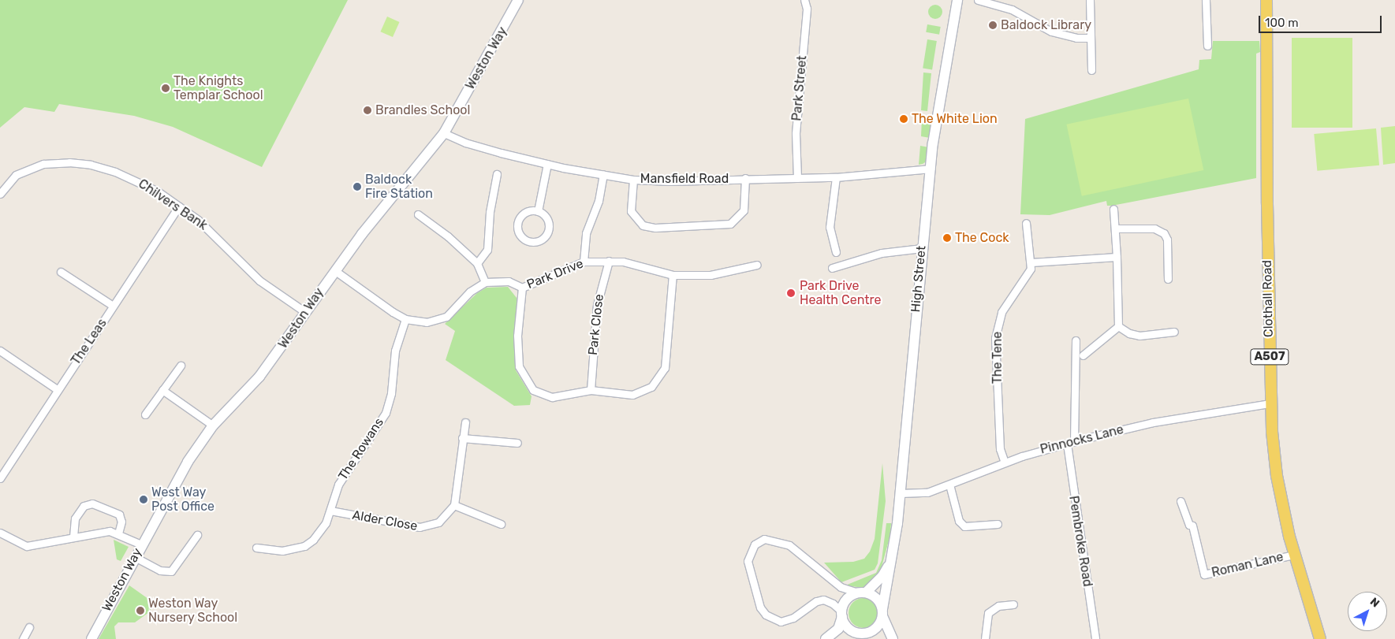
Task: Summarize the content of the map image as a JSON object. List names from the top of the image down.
{
  "streets": {
    "main road": ["Clothall Road", "A507"],
    "street": [
      "Weston Way",
      "Park Street",
      "Mansfield Road",
      "Chilvers Bank",
      "Park Drive",
      "High Street",
      "Park Close",
      "The Leas",
      "The Tene",
      "Pinnocks Lane",
      "The Rowans",
      "Alder Close",
      "Pembroke Road",
      "Roman Lane"
    ]
  },
  "crossings": [
    ["Weston Way", "Mansfield Road"],
    ["Weston Way", "Chilvers Bank"],
    ["Park Street", "Mansfield Road"],
    ["Mansfield Road", "High Street"],
    ["Chilvers Bank", "The Leas"],
    ["Park Drive", "Park Close"],
    ["High Street", "Pinnocks Lane"],
    ["Clothall Road", "Pinnocks Lane"],
    ["Clothall Road", "Roman Lane"],
    ["The Tene", "Pinnocks Lane"],
    ["Pinnocks Lane", "Pembroke Road"],
    ["The Rowans", "Alder Close"]
  ],
  "places": [
    "Baldock Library",
    "The Knights Templar School",
    "Brandles School",
    "The White Lion",
    "Baldock Fire Station",
    "The Cock",
    "Park Drive Health Centre",
    "West Way Post Office",
    "Weston Way Nursery School"
  ],
  "scale_bar": "100 m",
  "north": "top right"
}
